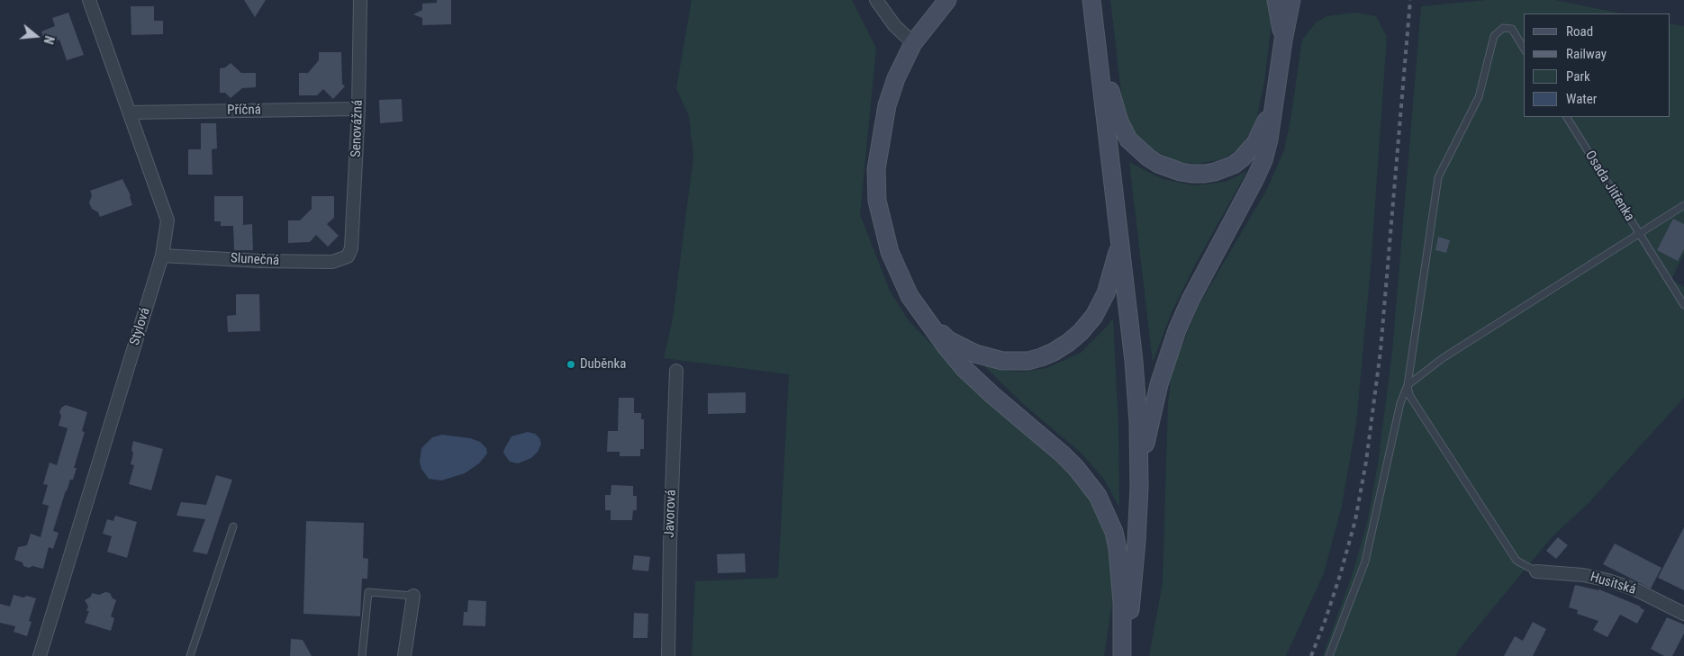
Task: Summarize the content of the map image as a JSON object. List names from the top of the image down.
{
  "streets": {
    "street": [
      "Příčná",
      "Senovážná",
      "Slunečná",
      "Stylová",
      "Javorová",
      "Husitská"
    ],
    "lane": ["Osada Jitřenka"]
  },
  "crossings": [
    ["Příčná", "Senovážná"],
    ["Příčná", "Stylová"],
    ["Senovážná", "Slunečná"],
    ["Slunečná", "Stylová"]
  ],
  "places": ["Duběnka"],
  "legend": [
    "Road",
    "Railway",
    "Park",
    "Water"
  ],
  "north": "right"
}
